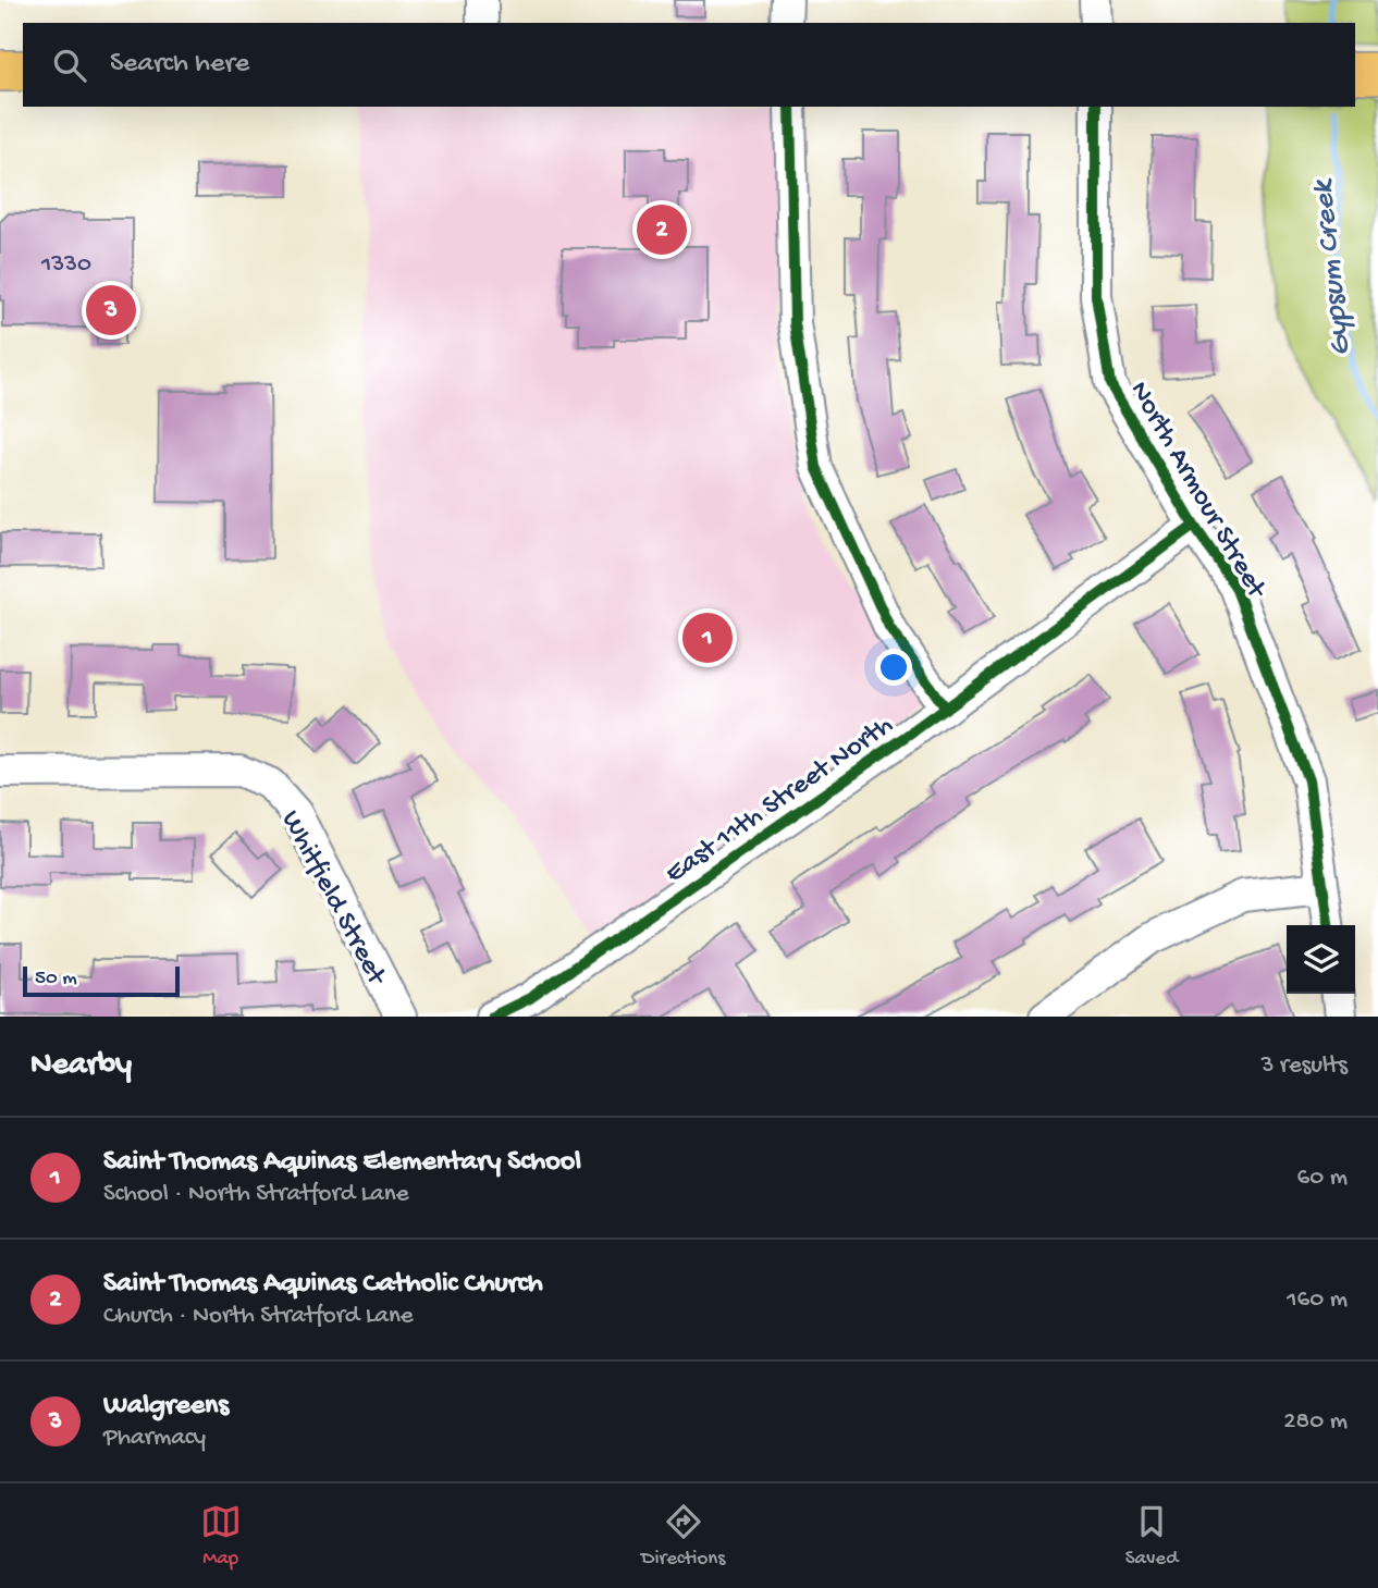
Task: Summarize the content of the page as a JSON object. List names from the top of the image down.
{
  "streets": {
    "street": ["North Armour Street", "East 11th Street North", "Whitfield Street"]
  },
  "crossings": [
    ["North Armour Street", "East 11th Street North"]
  ],
  "water": ["Gypsum Creek"],
  "house_numbers": ["1330"],
  "scale_bar": "50 m",
  "page": {
    "search": "Search here",
    "pins": ["2", "3", "1"],
    "scale": "50 m",
    "heading": ["Nearby", "3 results"],
    "list": [
      {
        "mark": "1",
        "name": "Saint Thomas Aquinas Elementary School",
        "note": "School · North Stratford Lane",
        "value": "60 m"
      },
      {
        "mark": "2",
        "name": "Saint Thomas Aquinas Catholic Church",
        "note": "Church · North Stratford Lane",
        "value": "160 m"
      },
      {
        "mark": "3",
        "name": "Walgreens",
        "note": "Pharmacy",
        "value": "280 m"
      }
    ],
    "nav": ["Map", "Directions", "Saved"]
  }
}
